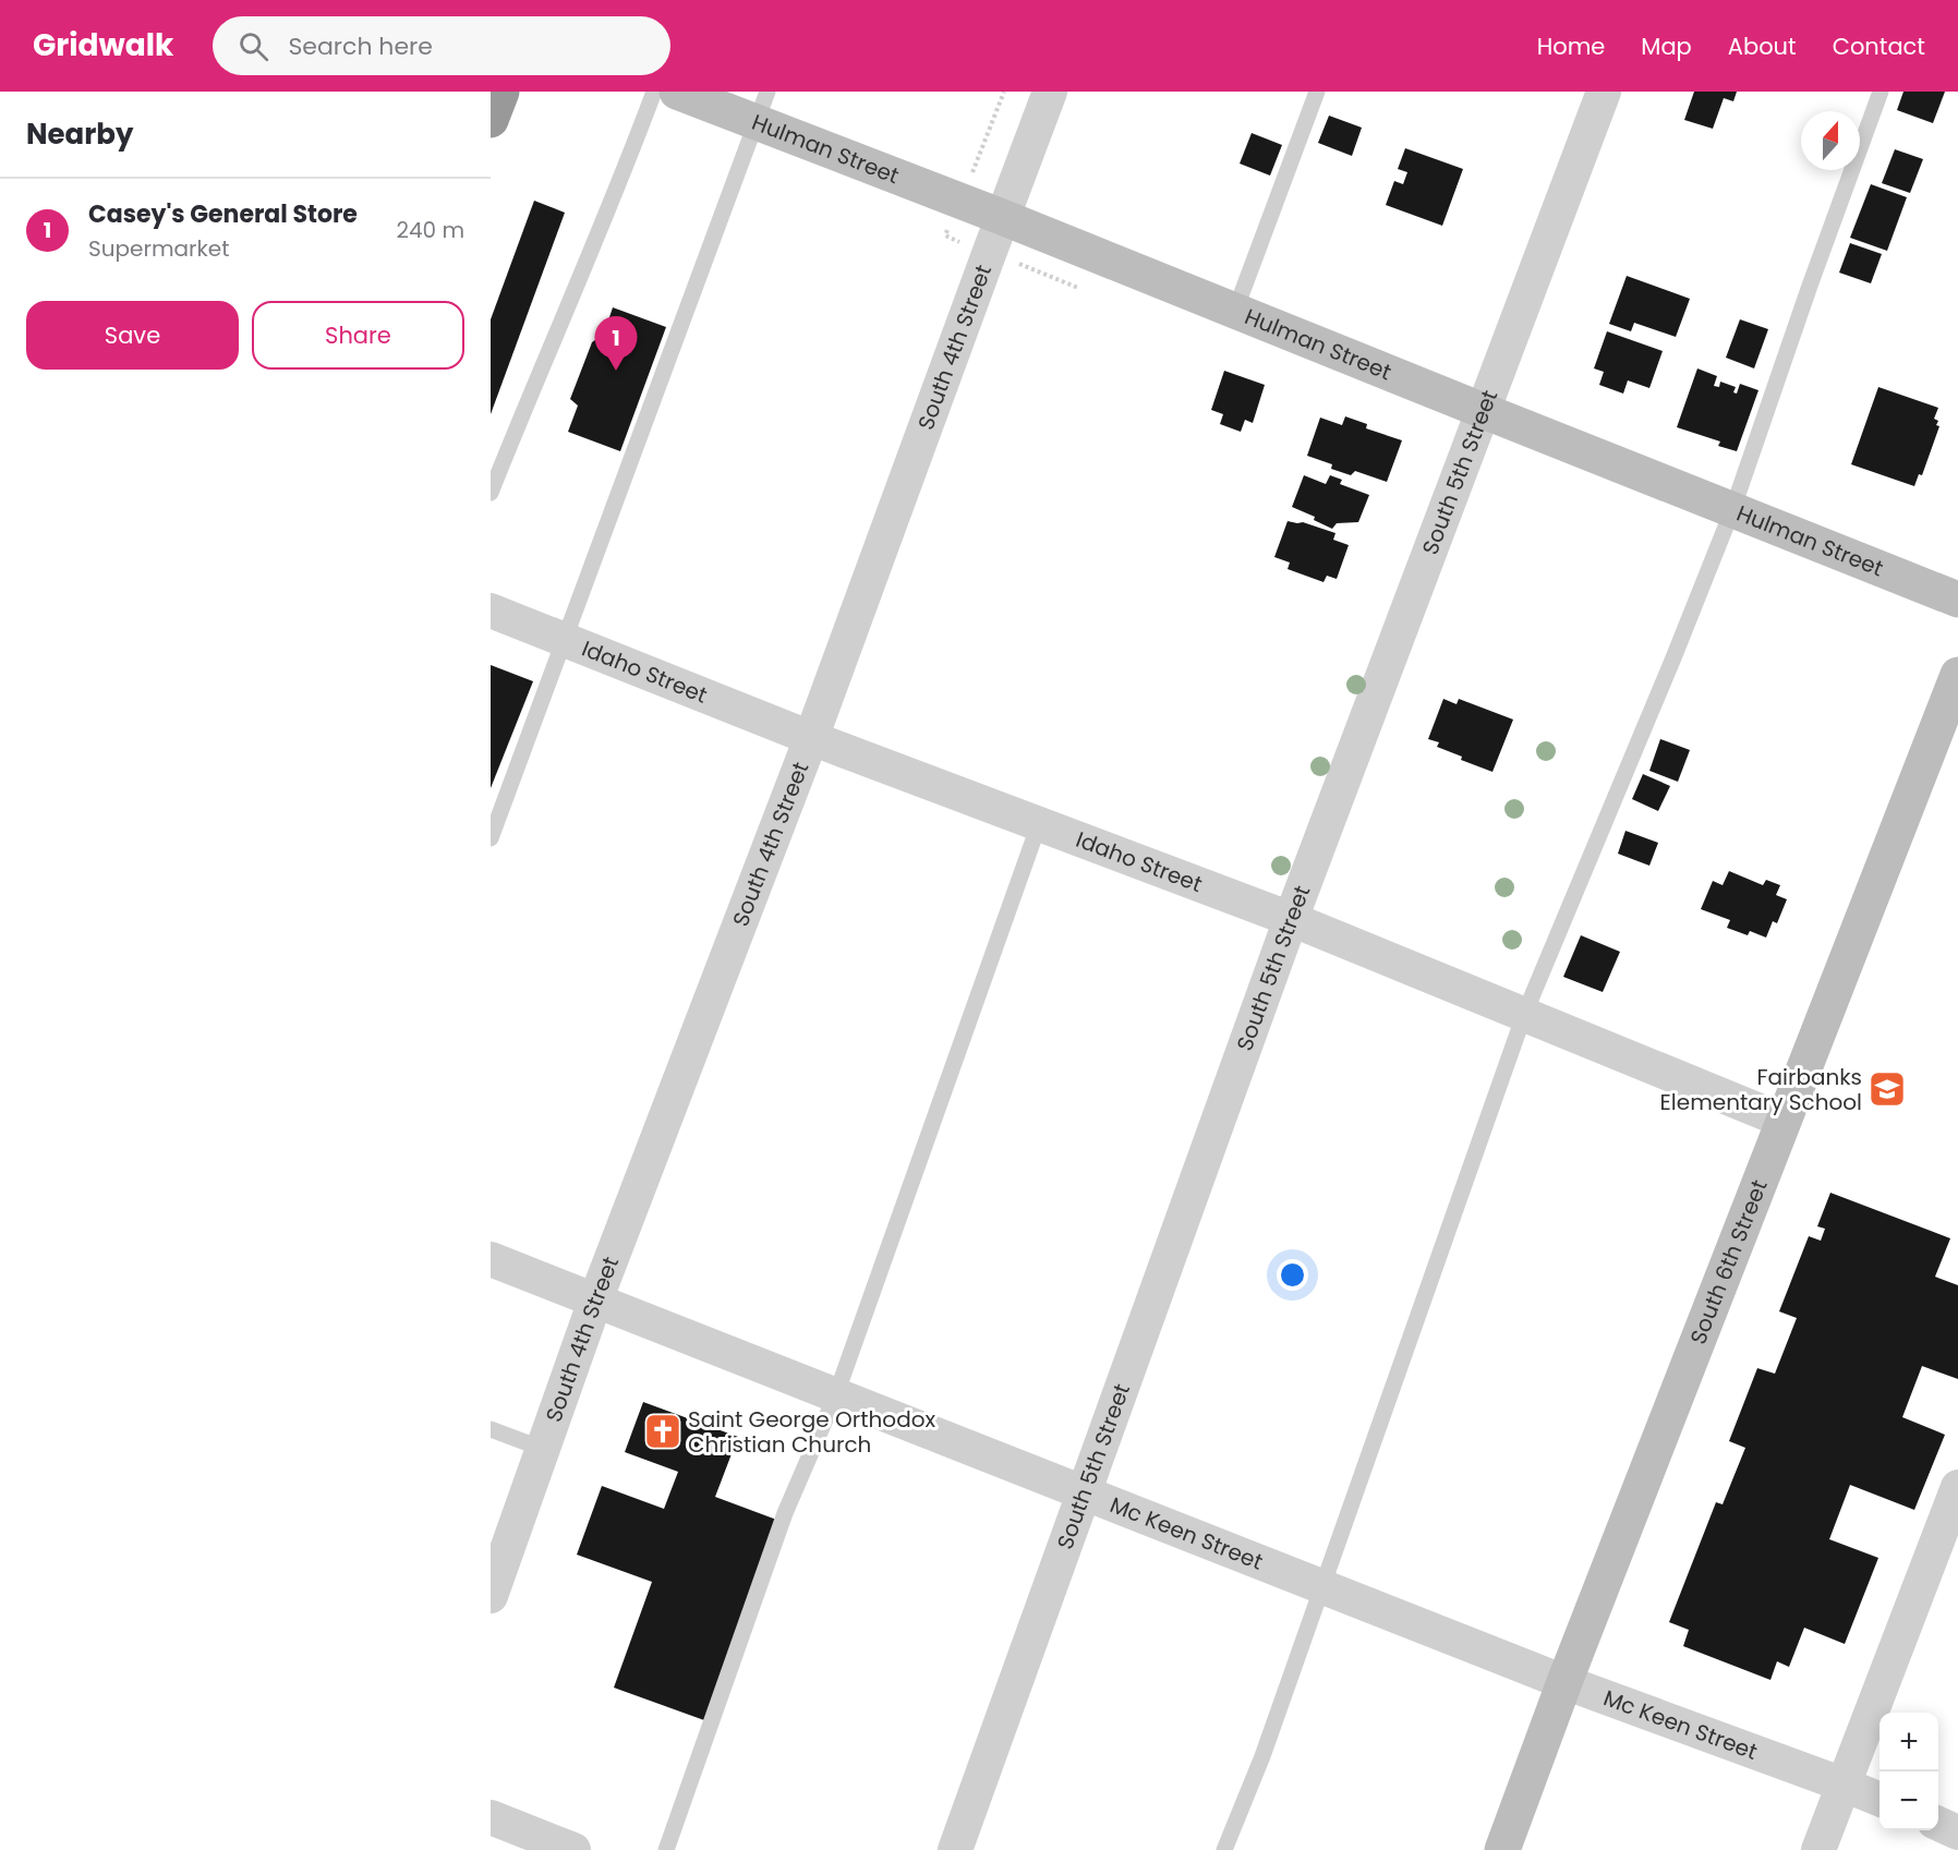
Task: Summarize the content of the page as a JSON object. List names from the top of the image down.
{
  "streets": {
    "street": [
      "Hulman Street",
      "South 4th Street",
      "South 5th Street",
      "Idaho Street",
      "South 6th Street",
      "Mc Keen Street"
    ]
  },
  "crossings": [
    ["Hulman Street", "South 4th Street"],
    ["Hulman Street", "South 5th Street"],
    ["South 4th Street", "Idaho Street"],
    ["South 4th Street", "Mc Keen Street"],
    ["South 5th Street", "Idaho Street"],
    ["South 5th Street", "Mc Keen Street"],
    ["Idaho Street", "South 6th Street"],
    ["South 6th Street", "Mc Keen Street"]
  ],
  "places": {
    "school or university": ["Fairbanks Elementary School"],
    "church": ["Saint George Orthodox Christian Church"]
  },
  "north": "top",
  "page": {
    "header": "Gridwalk",
    "search": "Search here",
    "nav": [
      "Home",
      "Map",
      "About",
      "Contact"
    ],
    "heading": "Nearby",
    "list": [
      {
        "mark": "1",
        "name": "Casey's General Store",
        "note": "Supermarket",
        "value": "240 m"
      }
    ],
    "buttons": ["Save", "Share"],
    "pins": "1",
    "map_buttons": ["+", "−"]
  }
}
